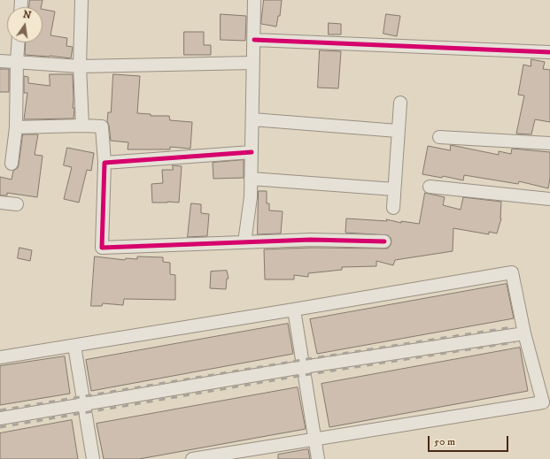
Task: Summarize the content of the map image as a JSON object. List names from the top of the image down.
{
  "scale_bar": "50 m",
  "north": "top"
}
